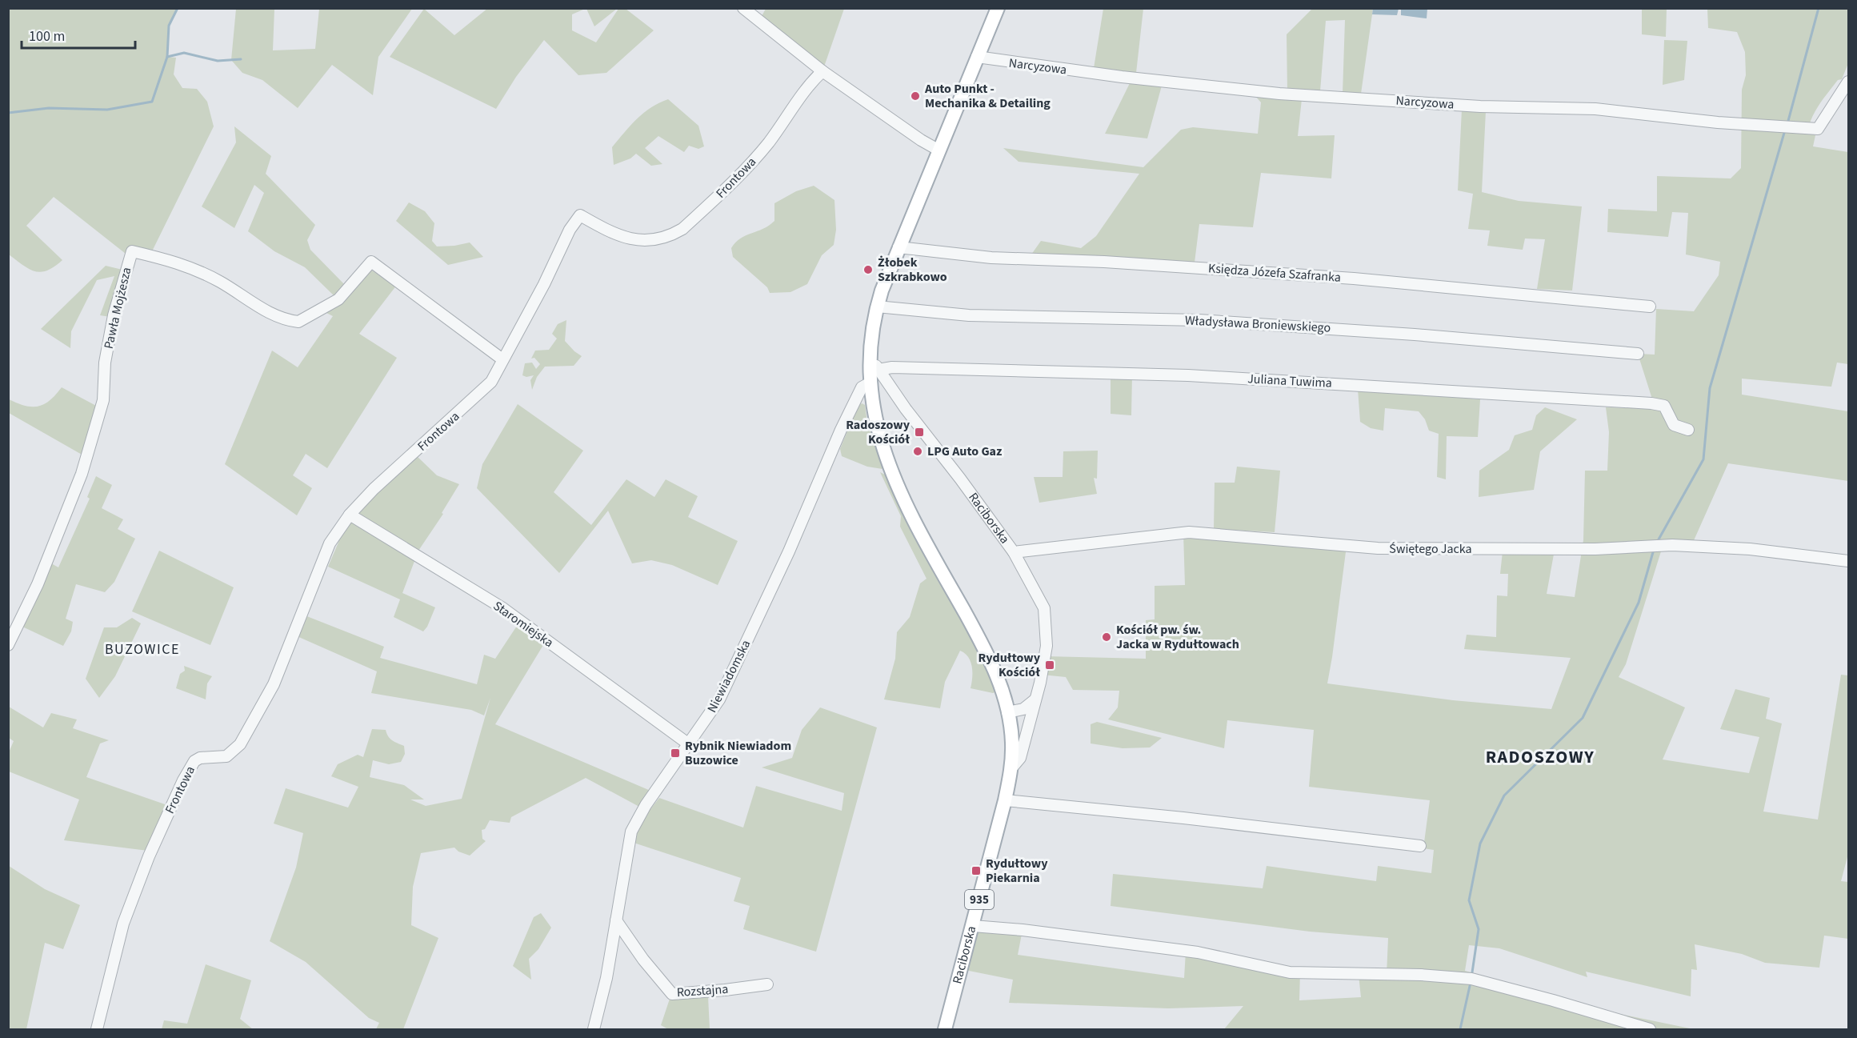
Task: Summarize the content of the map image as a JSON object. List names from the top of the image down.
{
  "streets": {
    "main road": ["Raciborska", "935"],
    "street": [
      "Narcyzowa",
      "Frontowa",
      "Księdza Józefa Szafranka",
      "Pawła Mojżesza",
      "Władysława Broniewskiego",
      "Juliana Tuwima",
      "Świętego Jacka",
      "Staromiejska",
      "Niewiadomska",
      "Rozstajna"
    ]
  },
  "crossings": [
    ["Narcyzowa", "Raciborska"],
    ["Frontowa", "Pawła Mojżesza"],
    ["Frontowa", "Staromiejska"],
    ["Księdza Józefa Szafranka", "Raciborska"],
    ["Władysława Broniewskiego", "Raciborska"],
    ["Juliana Tuwima", "Raciborska"],
    ["Raciborska", "Świętego Jacka"],
    ["Raciborska", "Niewiadomska"],
    ["Staromiejska", "Niewiadomska"],
    ["Niewiadomska", "Rozstajna"]
  ],
  "districts": ["BUZOWICE", "RADOSZOWY"],
  "places": {
    "other": [
      "Auto Punkt - Mechanika & Detailing",
      "Żłobek Szkrabkowo",
      "LPG Auto Gaz",
      "Kościół pw. św. Jacka w Rydułtowach"
    ],
    "transit": [
      "Radoszowy Kościół",
      "Rydułtowy Kościół",
      "Rybnik Niewiadom Buzowice",
      "Rydułtowy Piekarnia"
    ]
  },
  "scale_bar": "100 m"
}
